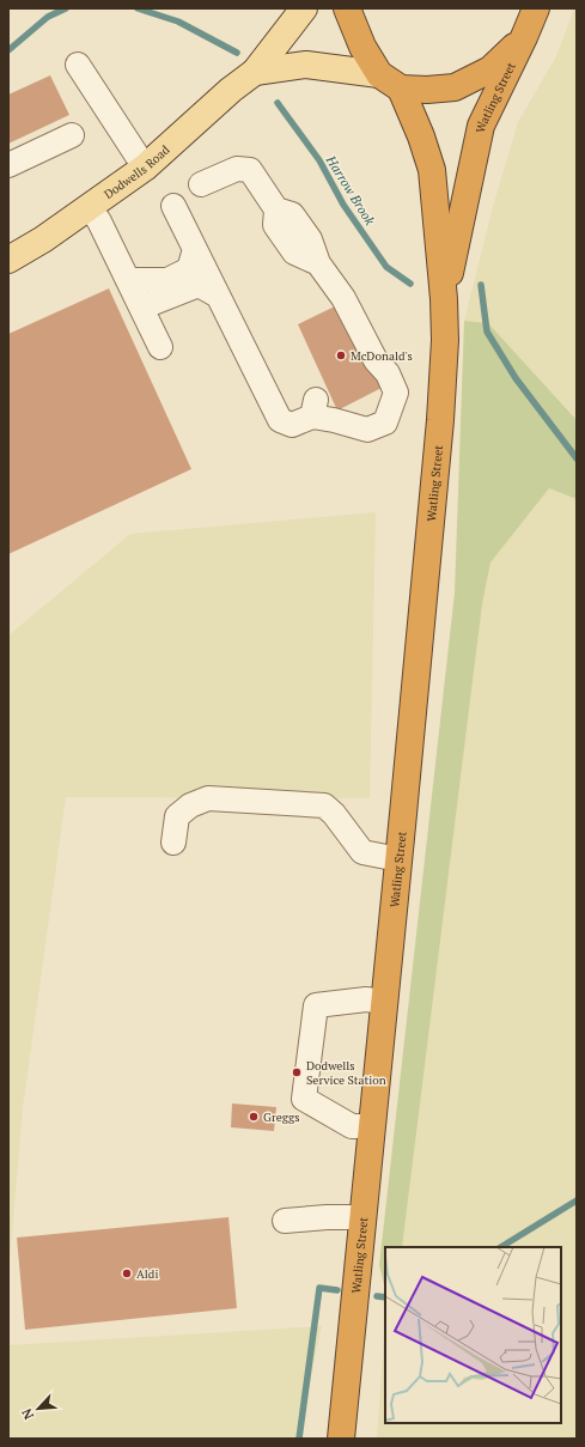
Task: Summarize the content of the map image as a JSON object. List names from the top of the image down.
{
  "streets": {
    "highway": ["Watling Street"],
    "main road": ["Dodwells Road"]
  },
  "water": ["Harrow Brook"],
  "places": [
    "McDonald's",
    "Dodwells Service Station",
    "Greggs",
    "Aldi"
  ],
  "north": "bottom left"
}
